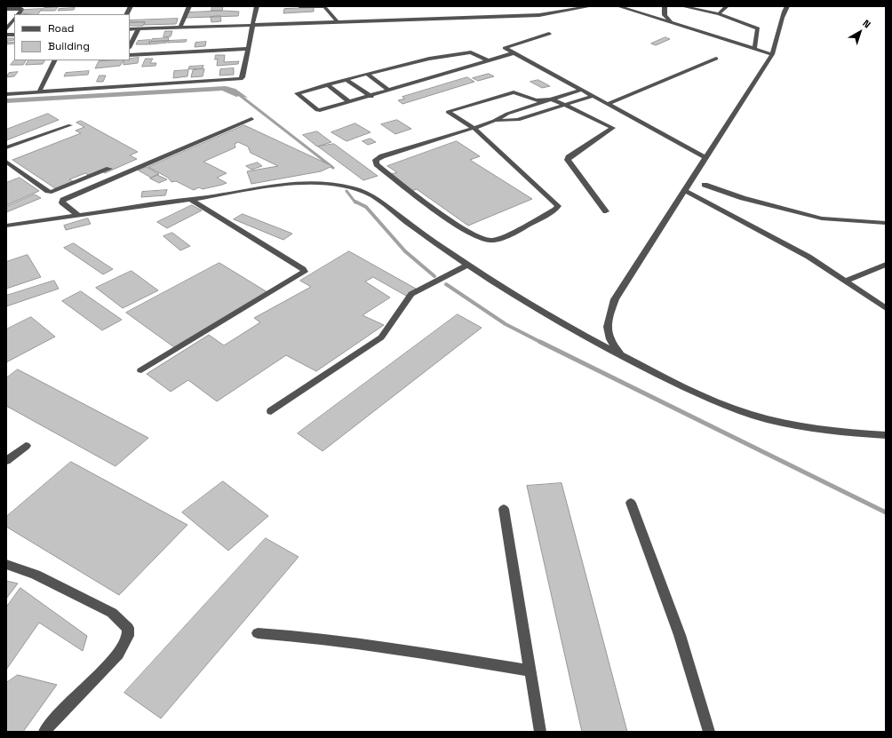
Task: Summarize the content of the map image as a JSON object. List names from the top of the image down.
{
  "legend": ["Road", "Building"],
  "north": "top right"
}
